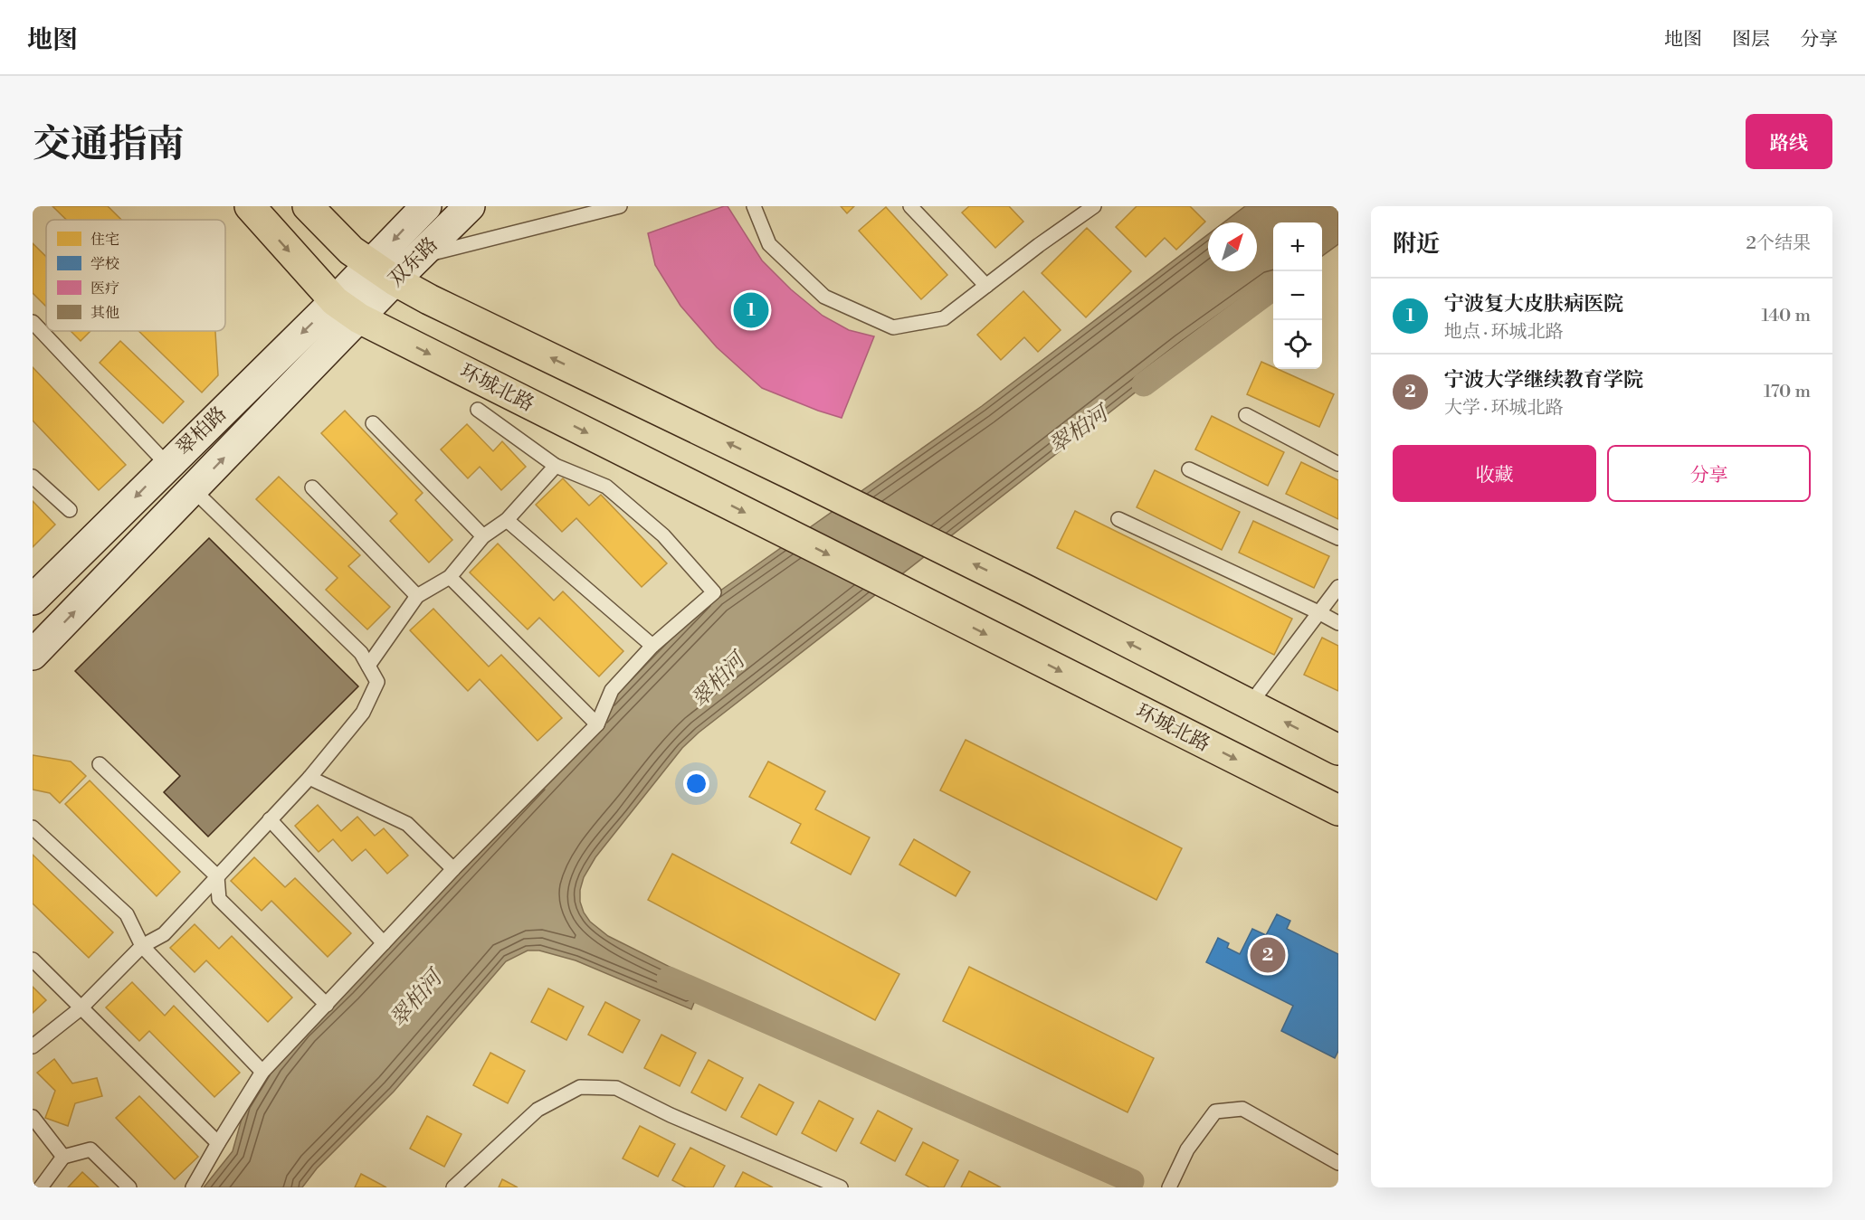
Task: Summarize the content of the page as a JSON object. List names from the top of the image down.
{
  "streets": {
    "main road": ["双东路", "环城北路", "翠柏路"]
  },
  "crossings": [
    ["双东路", "环城北路"],
    ["双东路", "翠柏路"],
    ["环城北路", "翠柏路"]
  ],
  "water": ["翠柏河"],
  "legend": [
    "住宅",
    "学校",
    "医疗",
    "其他"
  ],
  "north": "top right",
  "page": {
    "header": "地图",
    "nav": ["地图", "图层", "分享"],
    "title": "交通指南",
    "buttons": [
      "路线",
      ["收藏", "分享"]
    ],
    "heading": ["附近", "2个结果"],
    "map_buttons": ["+", "−"],
    "list": [
      {
        "mark": "1",
        "name": "宁波复大皮肤病医院",
        "note": "地点 · 环城北路",
        "value": "140 m"
      },
      {
        "mark": "2",
        "name": "宁波大学继续教育学院",
        "note": "大学 · 环城北路",
        "value": "170 m"
      }
    ],
    "pins": ["1", "2"]
  }
}
